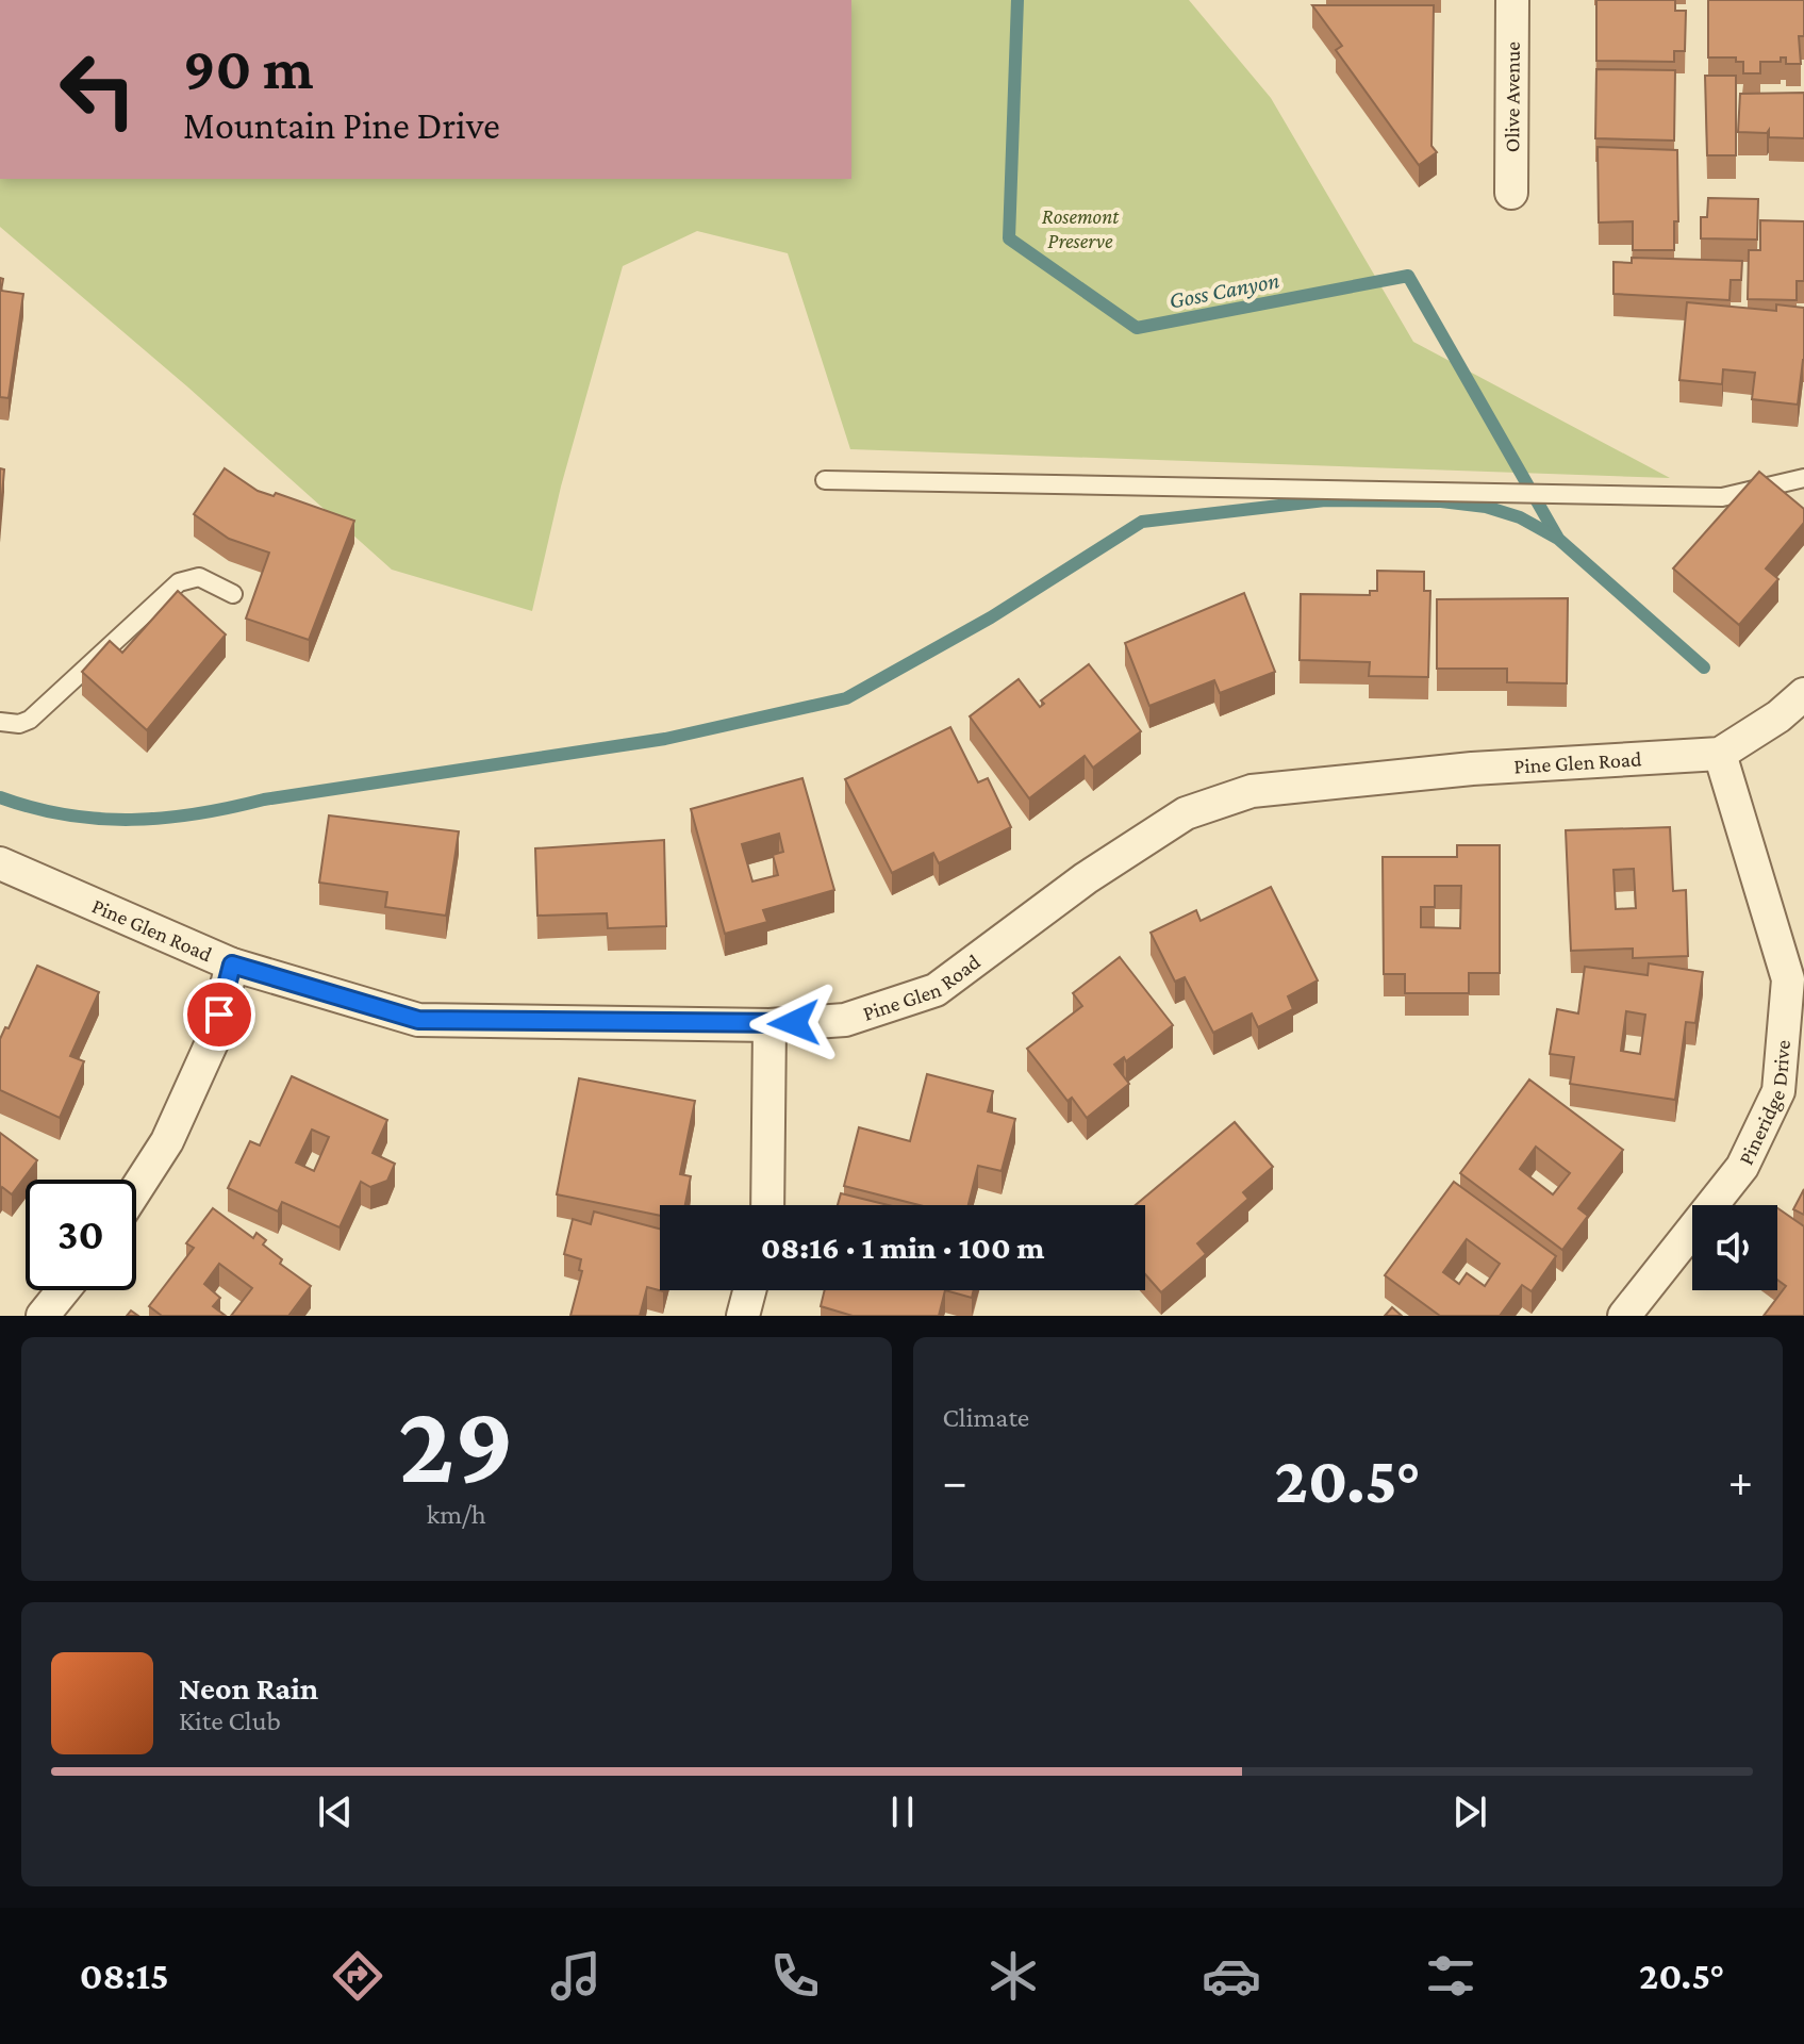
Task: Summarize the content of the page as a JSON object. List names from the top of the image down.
{
  "streets": {
    "street": ["Olive Avenue", "Pine Glen Road", "Pineridge Drive"]
  },
  "crossings": [
    ["Pine Glen Road", "Pineridge Drive"]
  ],
  "water": ["Goss Canyon"],
  "parks": ["Rosemont Preserve"],
  "page": {
    "turn": ["90 m", "Mountain Pine Drive"],
    "limit": "30",
    "trip": "08:16 · 1 min · 100 m",
    "tile": [
      ["29", "km/h"],
      "Climate"
    ],
    "heat": ["−", "20.5°", "+"],
    "song": ["Neon Rain", "Kite Club"],
    "tabs": ["08:15", "20.5°"]
  }
}
